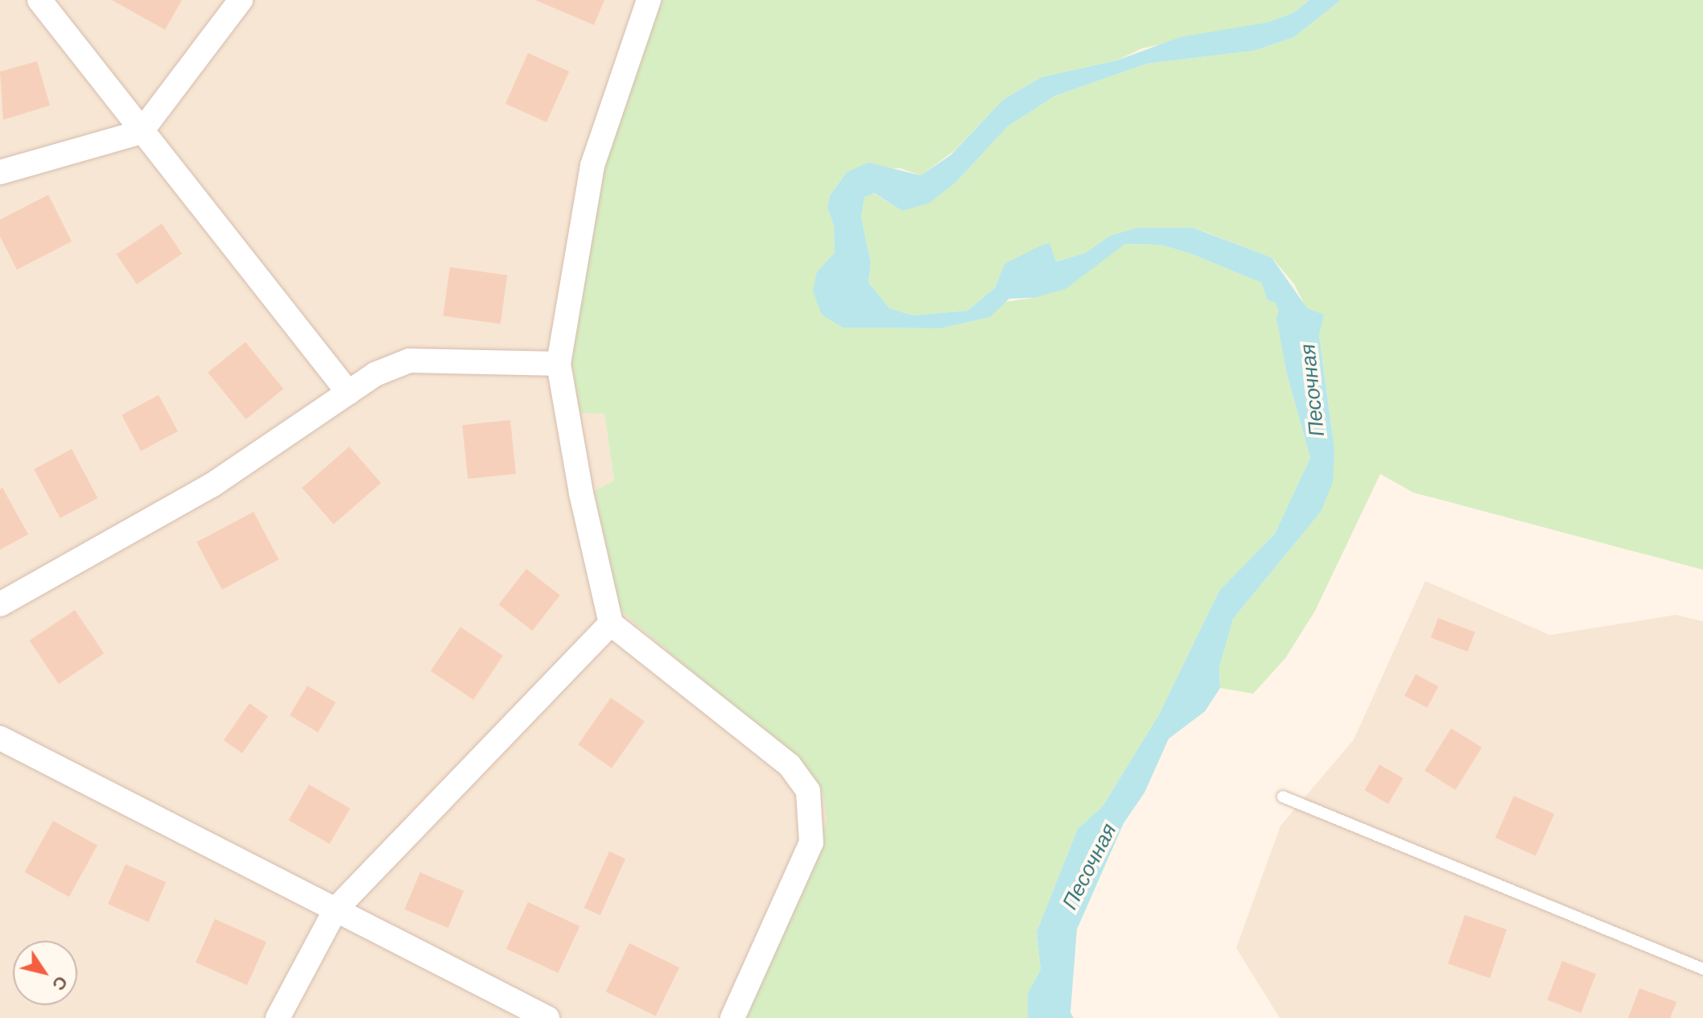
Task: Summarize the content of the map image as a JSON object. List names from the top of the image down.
{
  "water": ["Песочная"],
  "north": "bottom right"
}
